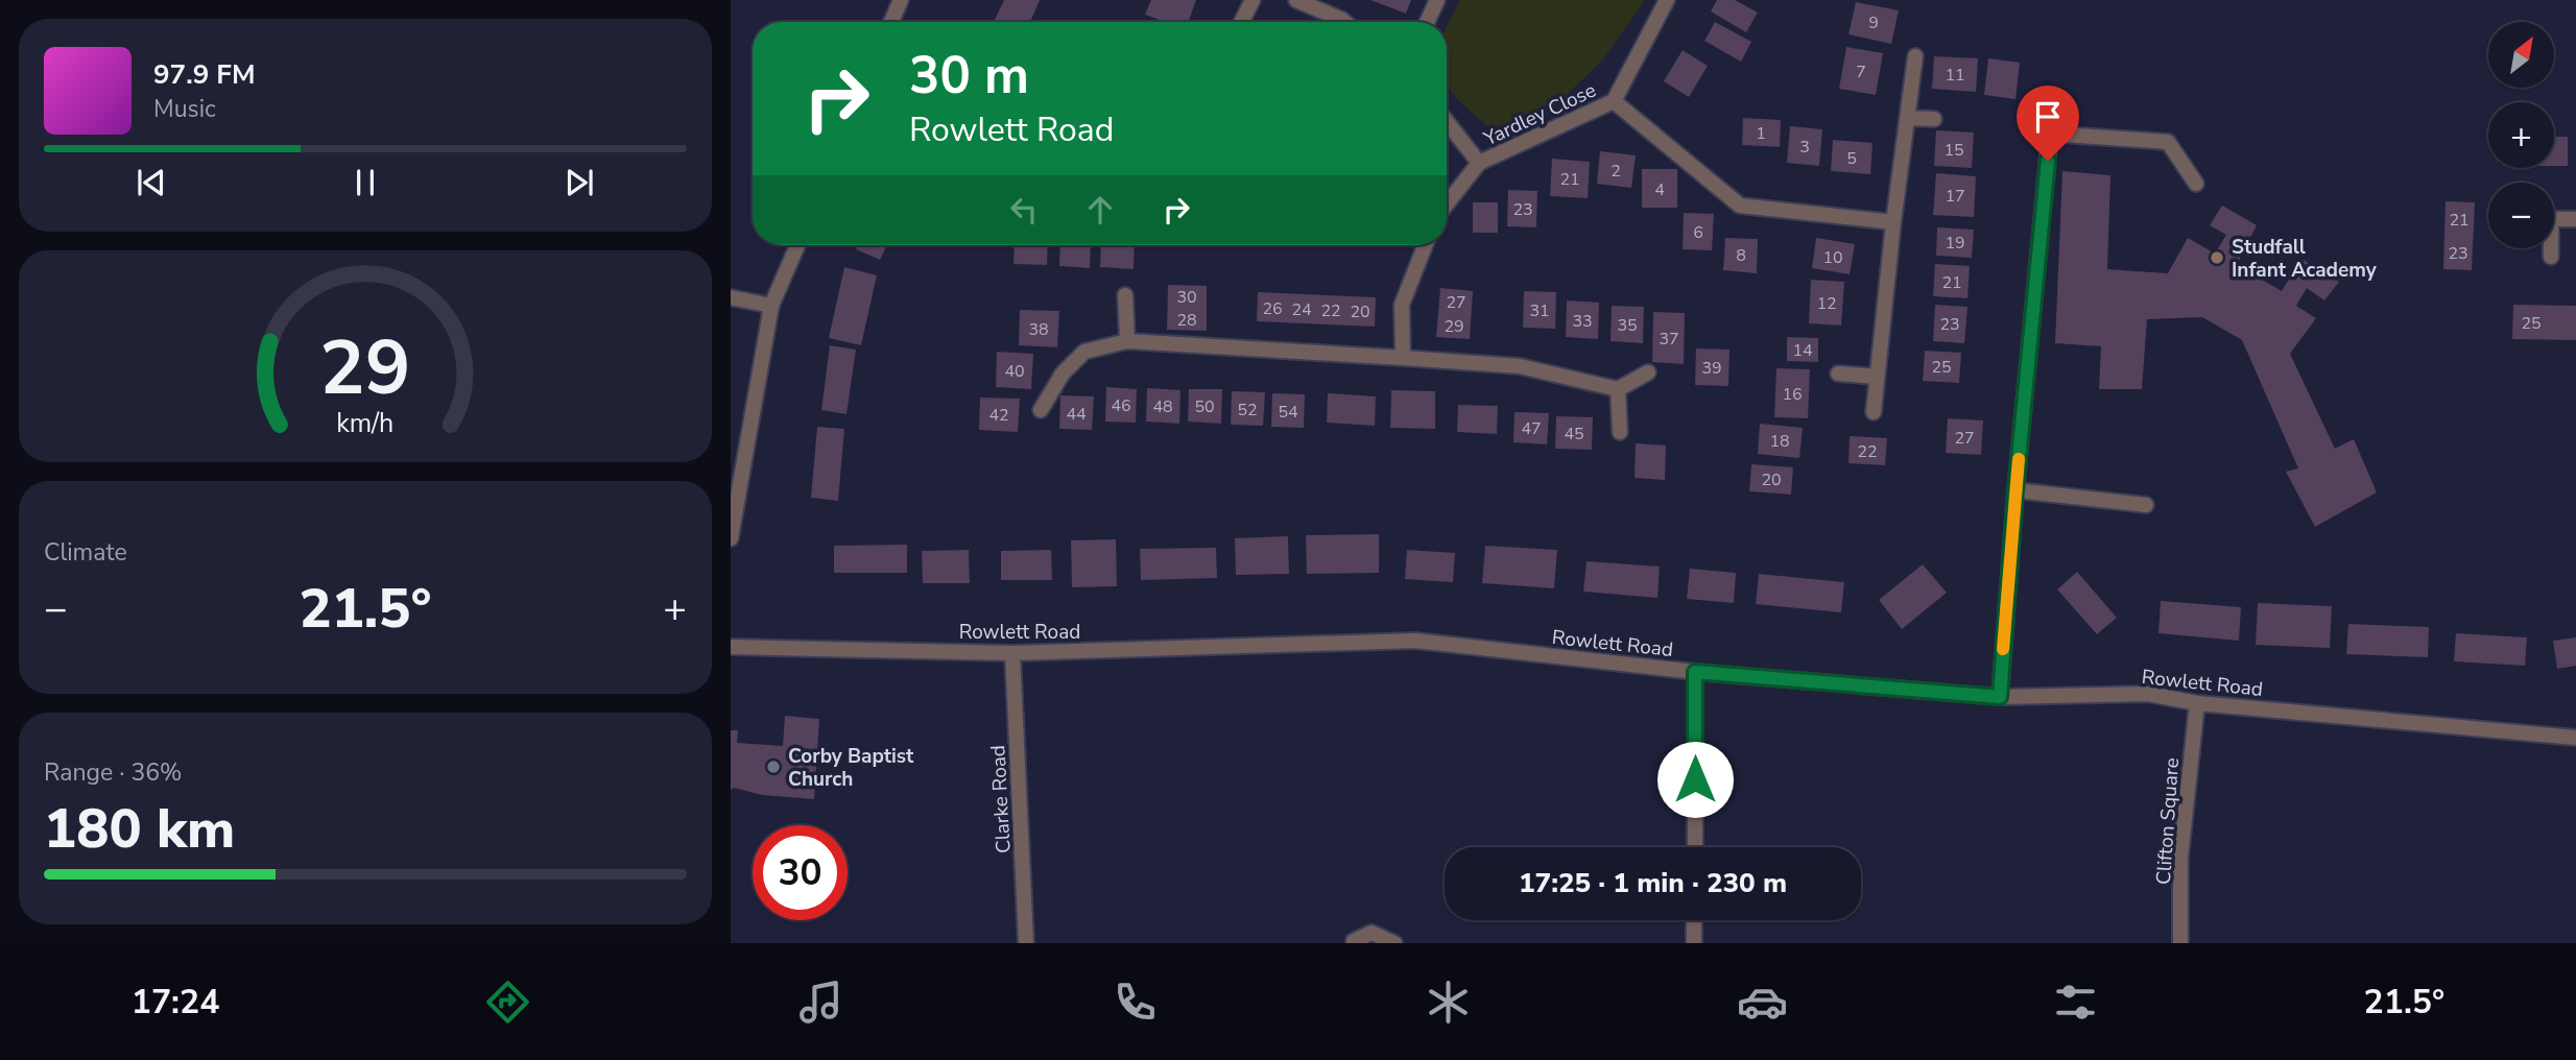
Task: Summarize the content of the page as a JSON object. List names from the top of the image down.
{
  "streets": {
    "street": [
      "Yardley Close",
      "Rowlett Road",
      "Clarke Road",
      "Clifton Square"
    ]
  },
  "crossings": [
    ["Rowlett Road", "Clarke Road"],
    ["Rowlett Road", "Clifton Square"]
  ],
  "places": ["Studfall Infant Academy", "Corby Baptist Church"],
  "house_numbers": [
    "9",
    "7",
    "11",
    "1",
    "3",
    "15",
    "5",
    "2",
    "21",
    "4",
    "17",
    "23",
    "21",
    "6",
    "19",
    "23",
    "8",
    "10",
    "21",
    "30",
    "27",
    "12",
    "26",
    "24",
    "22",
    "31",
    "20",
    "28",
    "33",
    "25",
    "23",
    "35",
    "29",
    "38",
    "37",
    "14",
    "25",
    "39",
    "40",
    "16",
    "46",
    "48",
    "50",
    "52",
    "54",
    "44",
    "42",
    "47",
    "45",
    "27",
    "18",
    "22",
    "20"
  ],
  "north": "top right",
  "page": {
    "map_buttons": ["+", "−"],
    "turn": ["30 m", "Rowlett Road"],
    "song": ["97.9 FM", "Music"],
    "tile": [
      "Climate",
      ["Range · 36%", "180 km"]
    ],
    "heat": ["−", "21.5°", "+"],
    "limit": "30",
    "trip": "17:25 · 1 min · 230 m",
    "tabs": ["17:24", "21.5°"],
    "gauge": ["29", "km/h"]
  }
}
